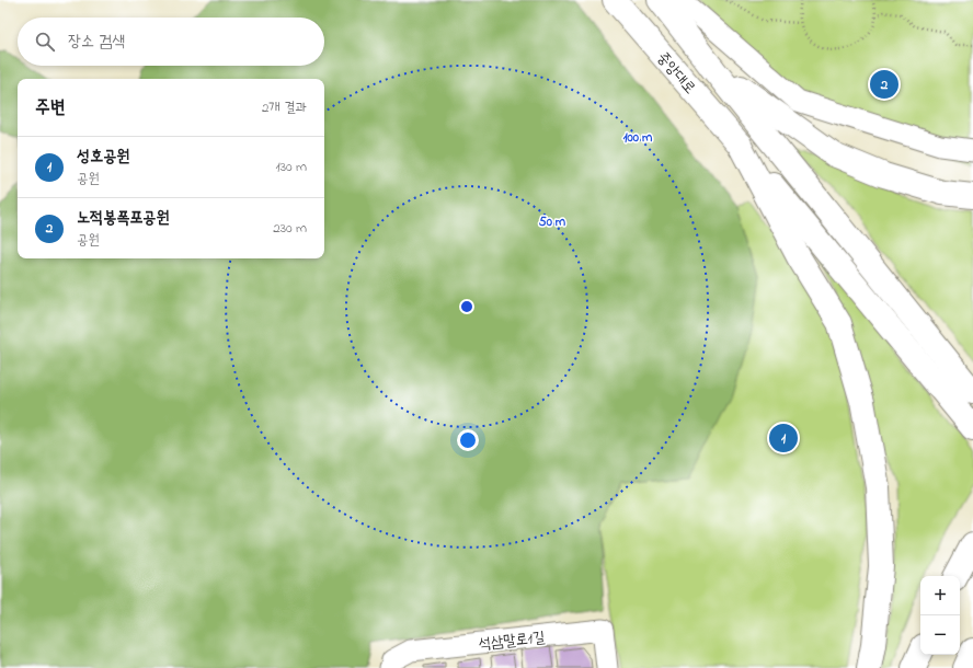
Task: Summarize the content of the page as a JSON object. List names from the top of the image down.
{
  "streets": {
    "main road": ["중앙대로"],
    "street": ["석삼말로1길"]
  },
  "page": {
    "search": "장소 검색",
    "pins": ["2", "1"],
    "heading": ["주변", "2개 결과"],
    "list": [
      {
        "mark": "1",
        "name": "성호공원",
        "note": "공원",
        "value": "130 m"
      },
      {
        "mark": "2",
        "name": "노적봉폭포공원",
        "note": "공원",
        "value": "230 m"
      }
    ],
    "map_buttons": ["+", "−"]
  },
  "rings": ["100 m", "50 m"]
}
